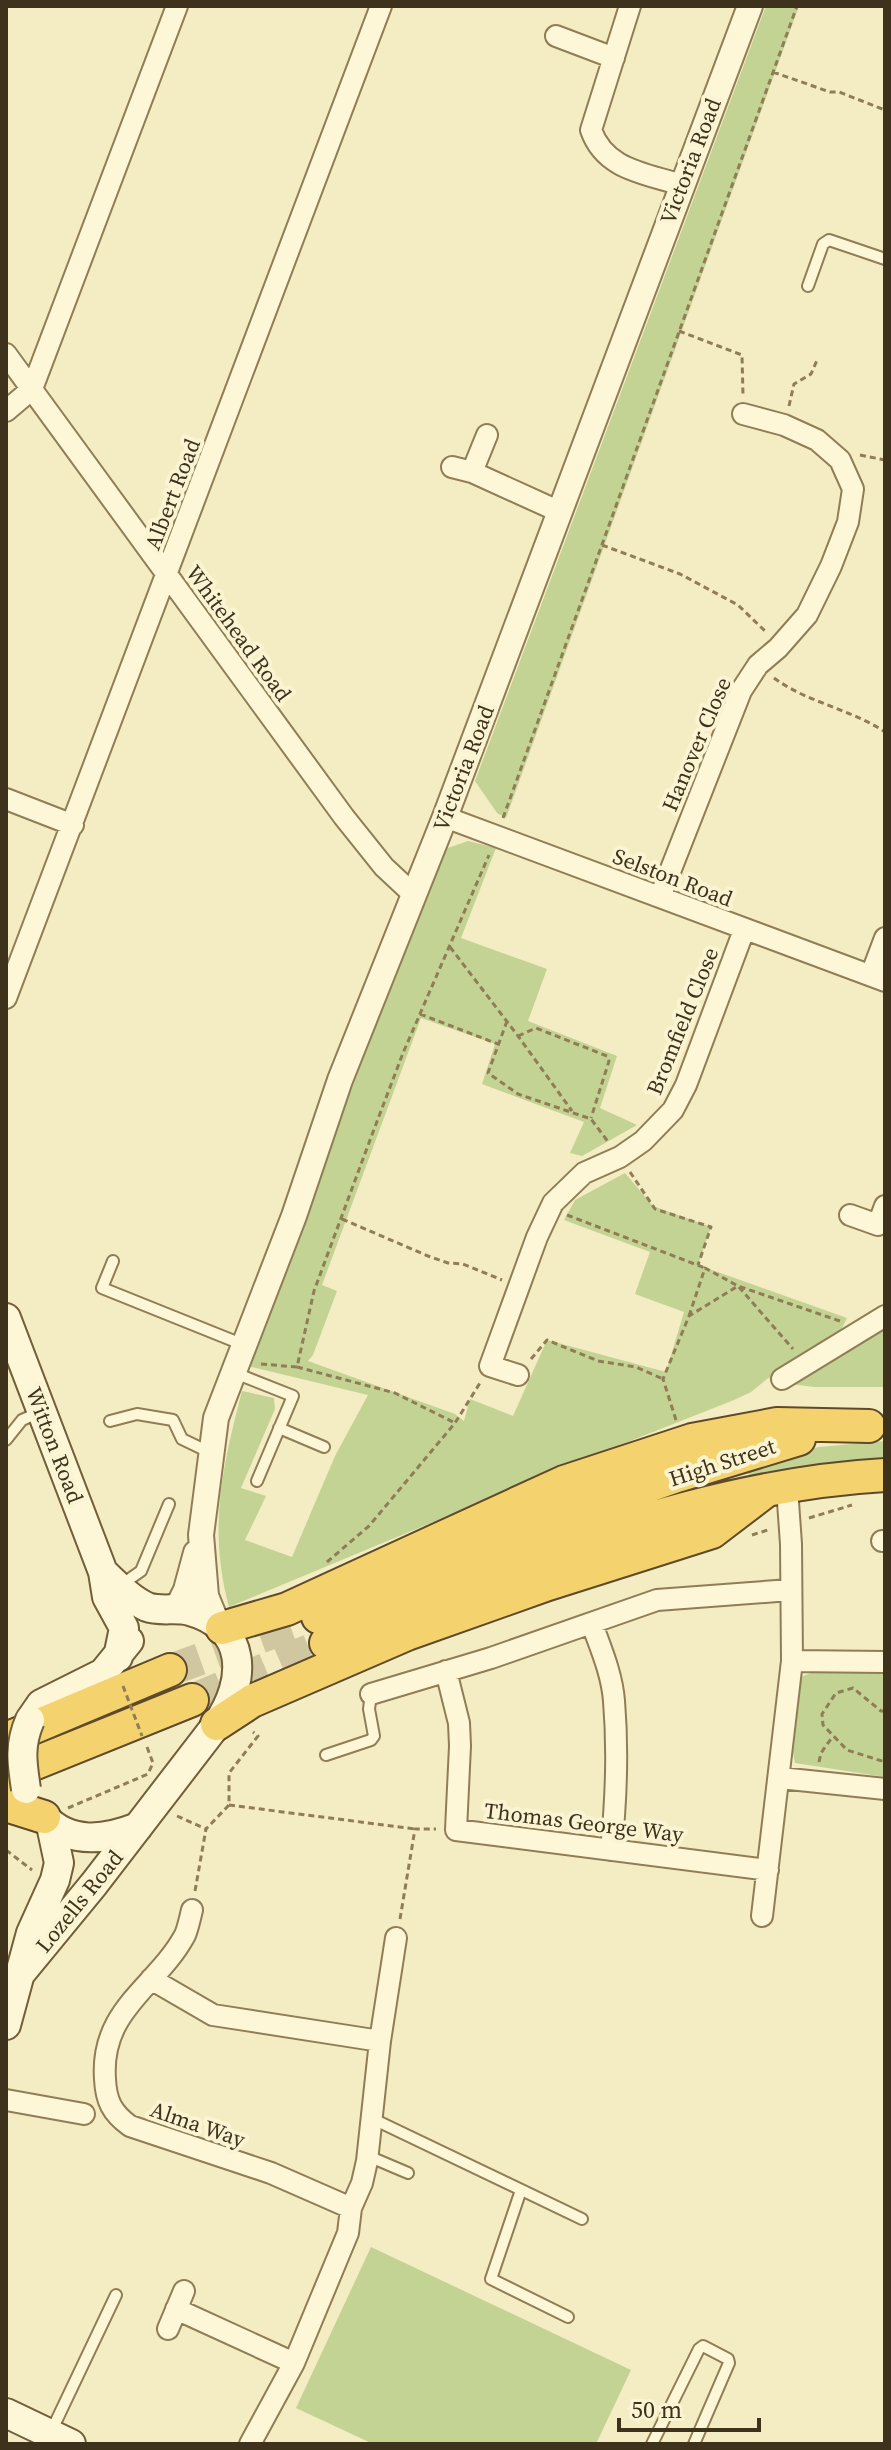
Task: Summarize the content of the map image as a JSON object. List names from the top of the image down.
{
  "streets": {
    "highway": ["High Street"],
    "main road": ["Witton Road", "Lozells Road"],
    "street": [
      "Victoria Road",
      "Albert Road",
      "Whitehead Road",
      "Hanover Close",
      "Selston Road",
      "Bromfield Close",
      "Thomas George Way",
      "Alma Way"
    ]
  },
  "crossings": [
    ["Victoria Road", "Whitehead Road"],
    ["Victoria Road", "Selston Road"],
    ["Victoria Road", "Lozells Road"],
    ["Albert Road", "Whitehead Road"],
    ["Hanover Close", "Selston Road"],
    ["Selston Road", "Bromfield Close"]
  ],
  "scale_bar": "50 m"
}
